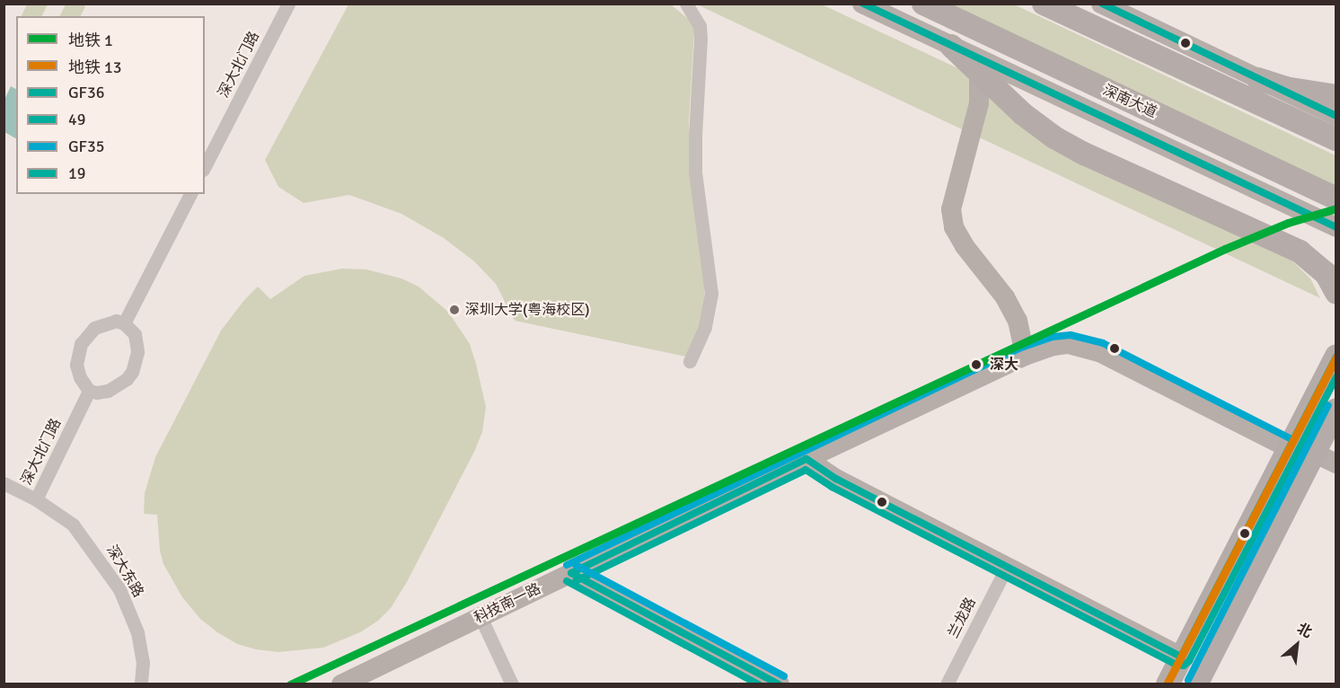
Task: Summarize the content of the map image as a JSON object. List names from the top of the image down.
{
  "streets": {
    "main road": ["深南大道"],
    "street": [
      "深大北门路",
      "深大东路",
      "科技南一路",
      "兰龙路"
    ]
  },
  "crossings": [
    ["深大北门路", "深大东路"]
  ],
  "places": ["深圳大学(粤海校区)", "深大"],
  "lines": [
    "transit line 19",
    "metro line 1",
    "transit line GF35",
    "metro line 13",
    "transit line GF36",
    "transit line 49"
  ],
  "legend": [
    "地铁 1",
    "地铁 13",
    "GF36",
    "49",
    "GF35",
    "19"
  ],
  "north": "top right"
}
